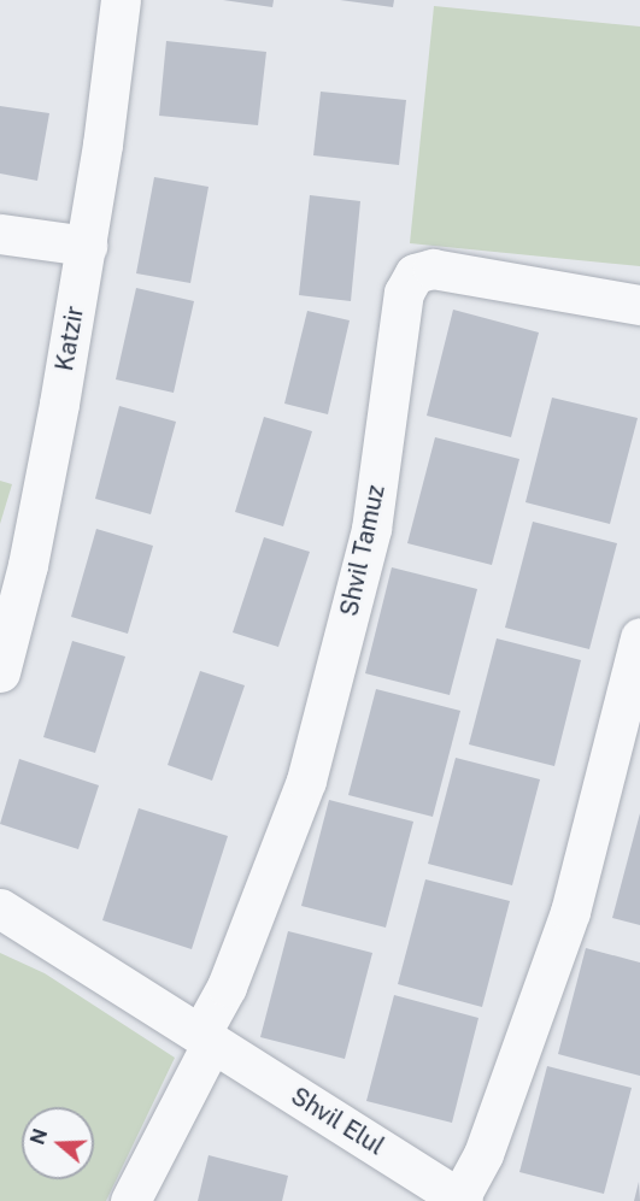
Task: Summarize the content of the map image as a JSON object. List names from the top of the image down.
{
  "streets": {
    "street": ["Katzir", "Shvil Tamuz", "Shvil Elul"]
  },
  "crossings": [
    ["Shvil Tamuz", "Shvil Elul"]
  ],
  "north": "left"
}
